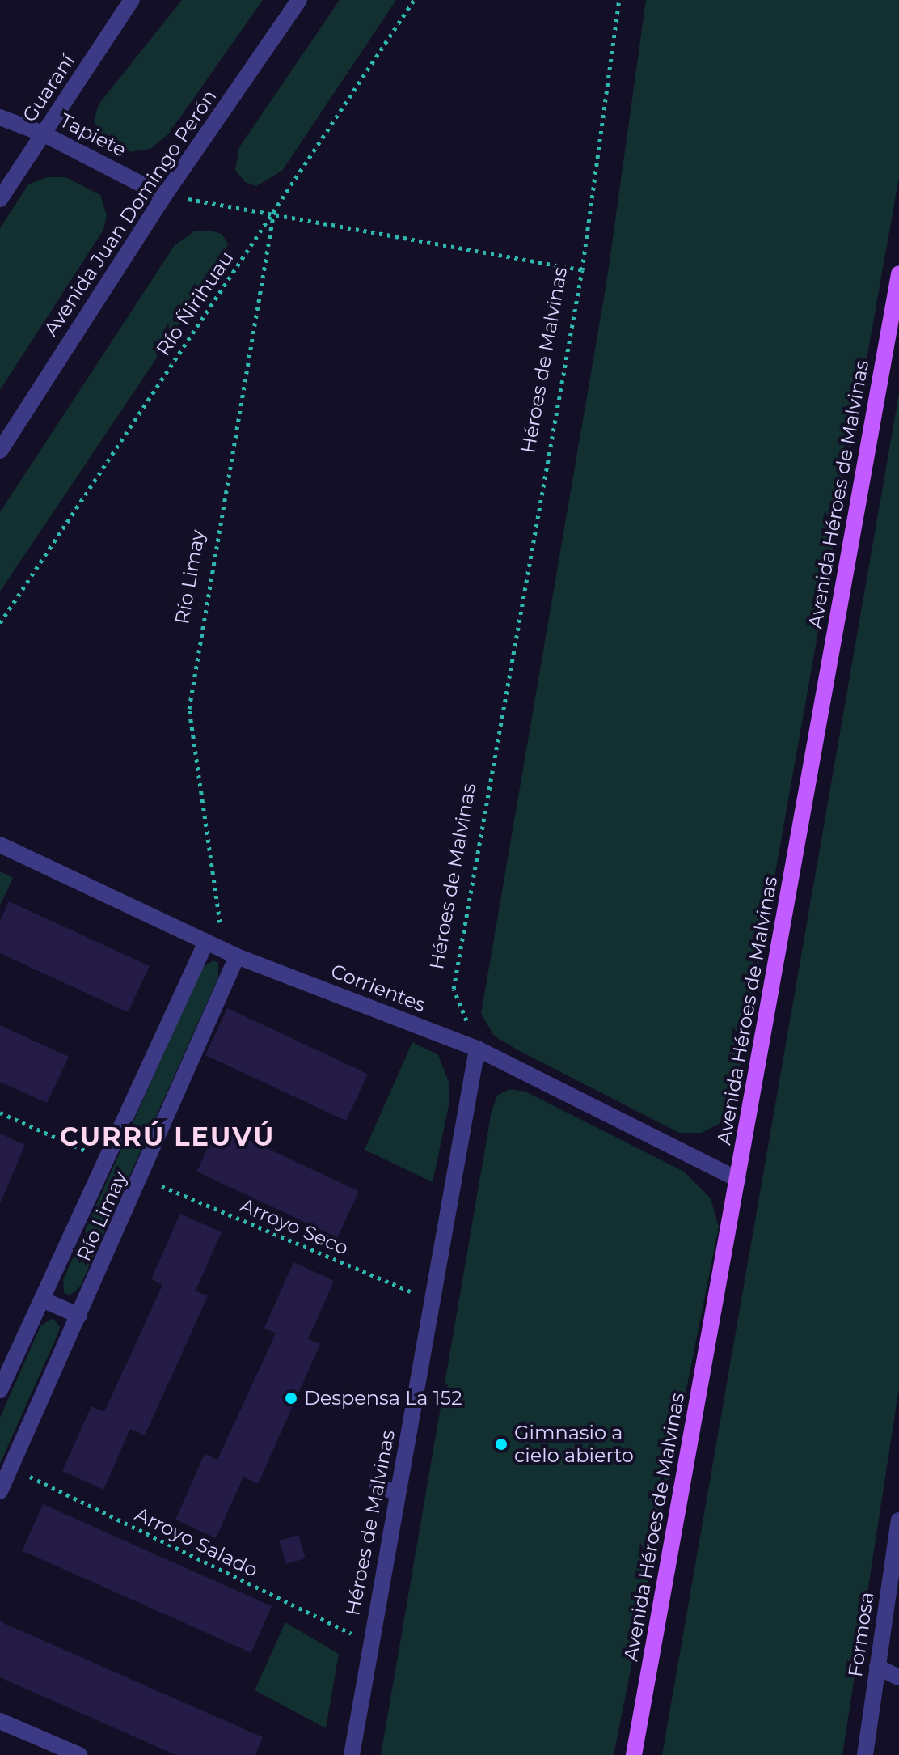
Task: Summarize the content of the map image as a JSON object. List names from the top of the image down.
{
  "streets": {
    "main road": ["Avenida Héroes de Malvinas"],
    "street": [
      "Guaraní",
      "Tapiete",
      "Avenida Juan Domingo Perón",
      "Héroes de Malvinas",
      "Río Limay",
      "Corrientes",
      "Formosa"
    ],
    "path": ["Río Ñirihuau", "Arroyo Seco", "Arroyo Salado"]
  },
  "crossings": [
    ["Guaraní", "Tapiete"],
    ["Tapiete", "Avenida Juan Domingo Perón"],
    ["Río Ñirihuau", "Río Limay"],
    ["Héroes de Malvinas", "Corrientes"],
    ["Héroes de Malvinas", "Arroyo Seco"],
    ["Héroes de Malvinas", "Arroyo Salado"],
    ["Avenida Héroes de Malvinas", "Corrientes"],
    ["Río Limay", "Corrientes"],
    ["Río Limay", "Arroyo Seco"],
    ["Río Limay", "Arroyo Salado"]
  ],
  "districts": ["CURRÚ LEUVÚ"],
  "places": ["Despensa La 152", "Gimnasio a cielo abierto"]
}
